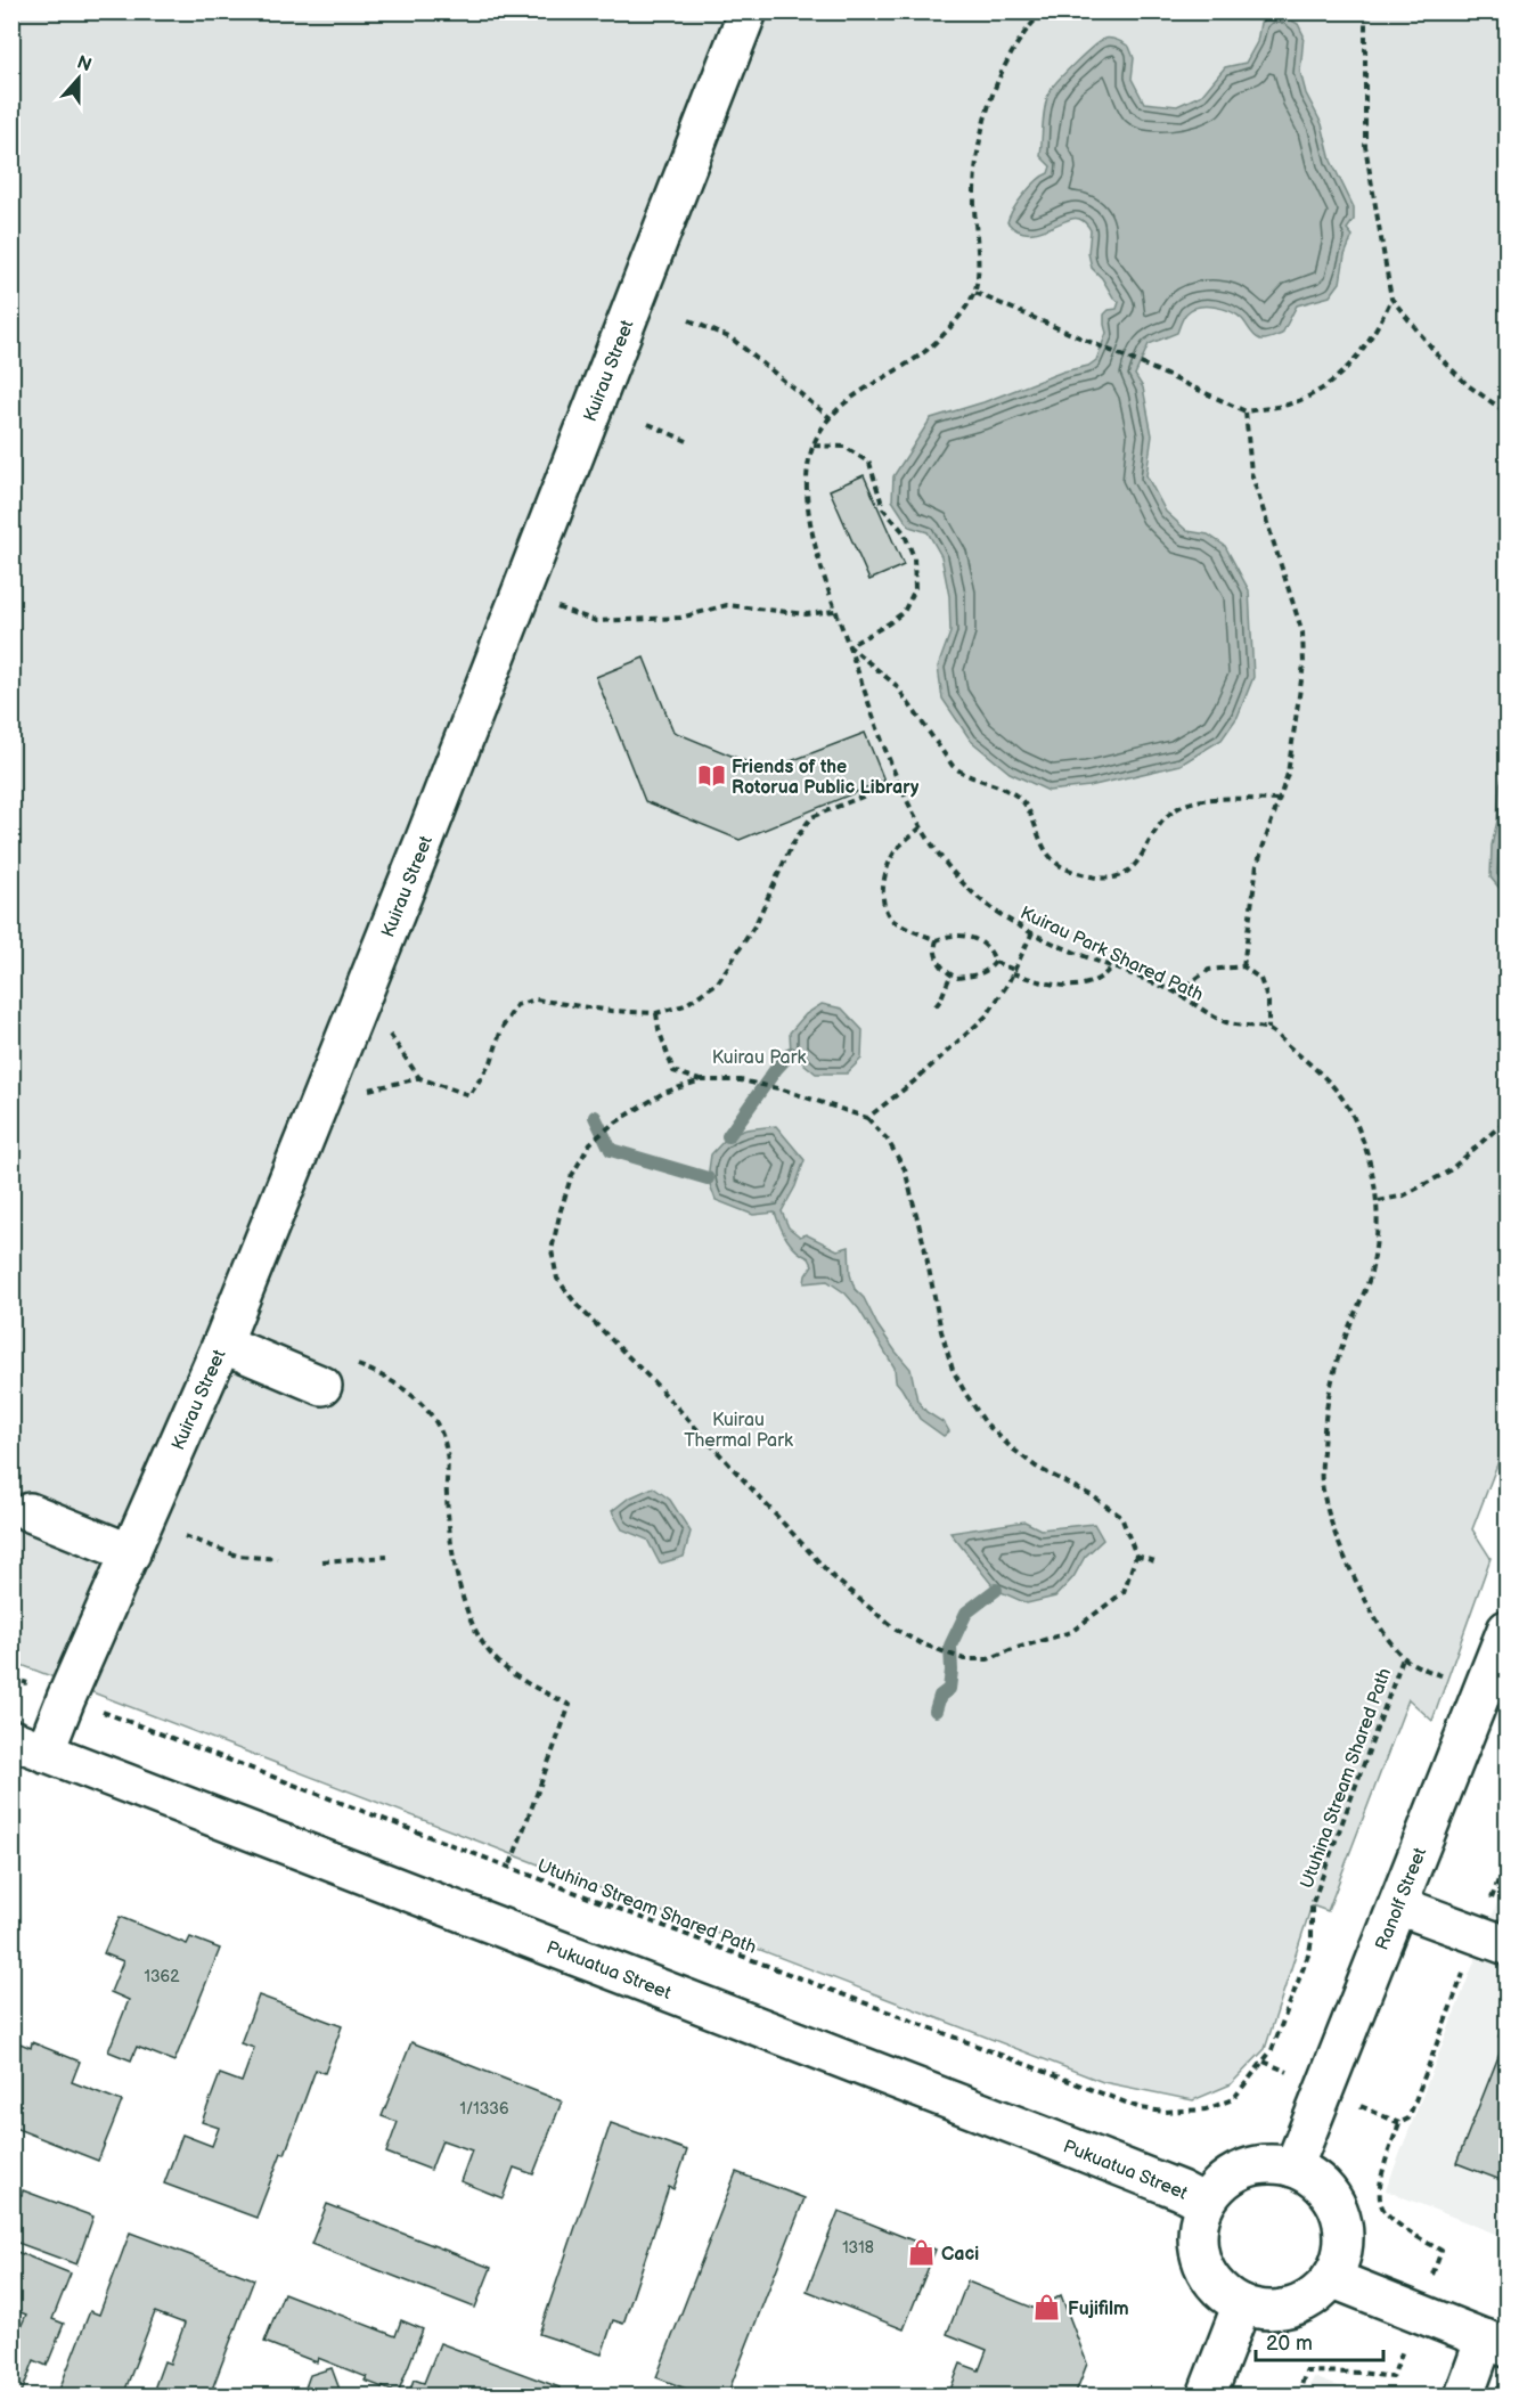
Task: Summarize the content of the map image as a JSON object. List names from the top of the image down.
{
  "streets": {
    "main road": ["Kuirau Street", "Ranolf Street", "Pukuatua Street"],
    "path": ["Kuirau Park Shared Path", "Utuhina Stream Shared Path"]
  },
  "crossings": [
    ["Kuirau Street", "Utuhina Stream Shared Path"],
    ["Kuirau Street", "Pukuatua Street"],
    ["Kuirau Park Shared Path", "Utuhina Stream Shared Path"],
    ["Ranolf Street", "Pukuatua Street"]
  ],
  "parks": ["Kuirau Park", "Kuirau Thermal Park"],
  "places": {
    "library": ["Friends of the Rotorua Public Library"],
    "shop": ["Caci", "Fujifilm"]
  },
  "house_numbers": ["1362", "1/1336", "1318"],
  "scale_bar": "20 m",
  "north": "top"
}
